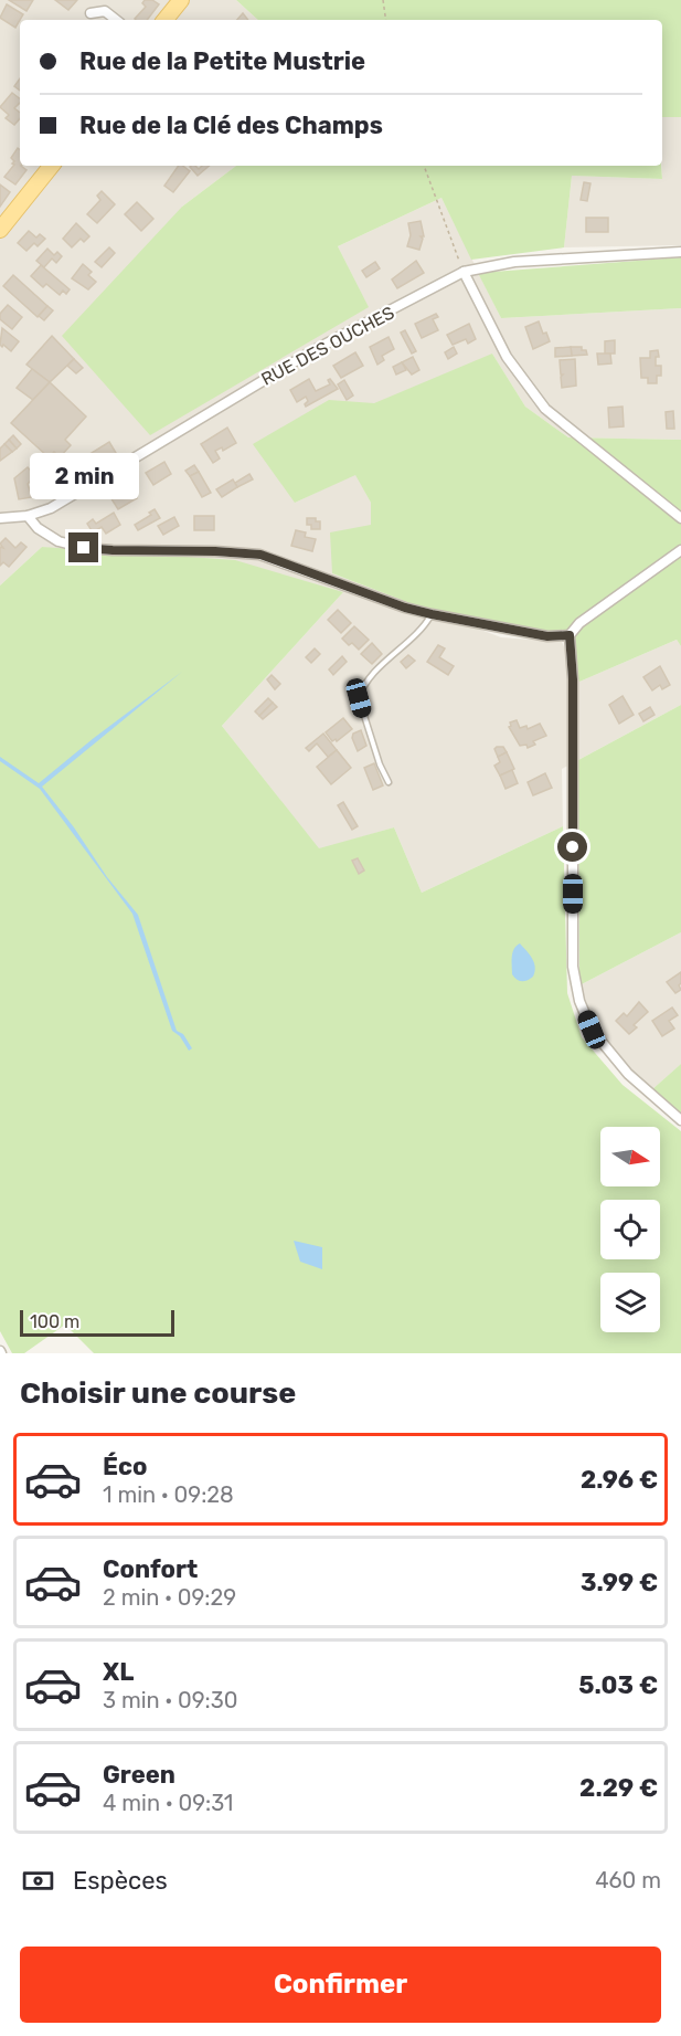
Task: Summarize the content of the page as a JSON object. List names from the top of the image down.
{
  "streets": {
    "street": ["RUE DES OUCHES"]
  },
  "scale_bar": "100 m",
  "north": "right",
  "page": {
    "banner": ["Rue de la Petite Mustrie", "Rue de la Clé des Champs"],
    "bubble": "2 min",
    "scale": "100 m",
    "heading": "Choisir une course",
    "list": [
      {
        "name": "Éco",
        "note": "1 min · 09:28",
        "value": "2.96 €"
      },
      {
        "name": "Confort",
        "note": "2 min · 09:29",
        "value": "3.99 €"
      },
      {
        "name": "XL",
        "note": "3 min · 09:30",
        "value": "5.03 €"
      },
      {
        "name": "Green",
        "note": "4 min · 09:31",
        "value": "2.29 €"
      }
    ],
    "pay": ["Espèces", "460 m"],
    "buttons": "Confirmer"
  }
}
